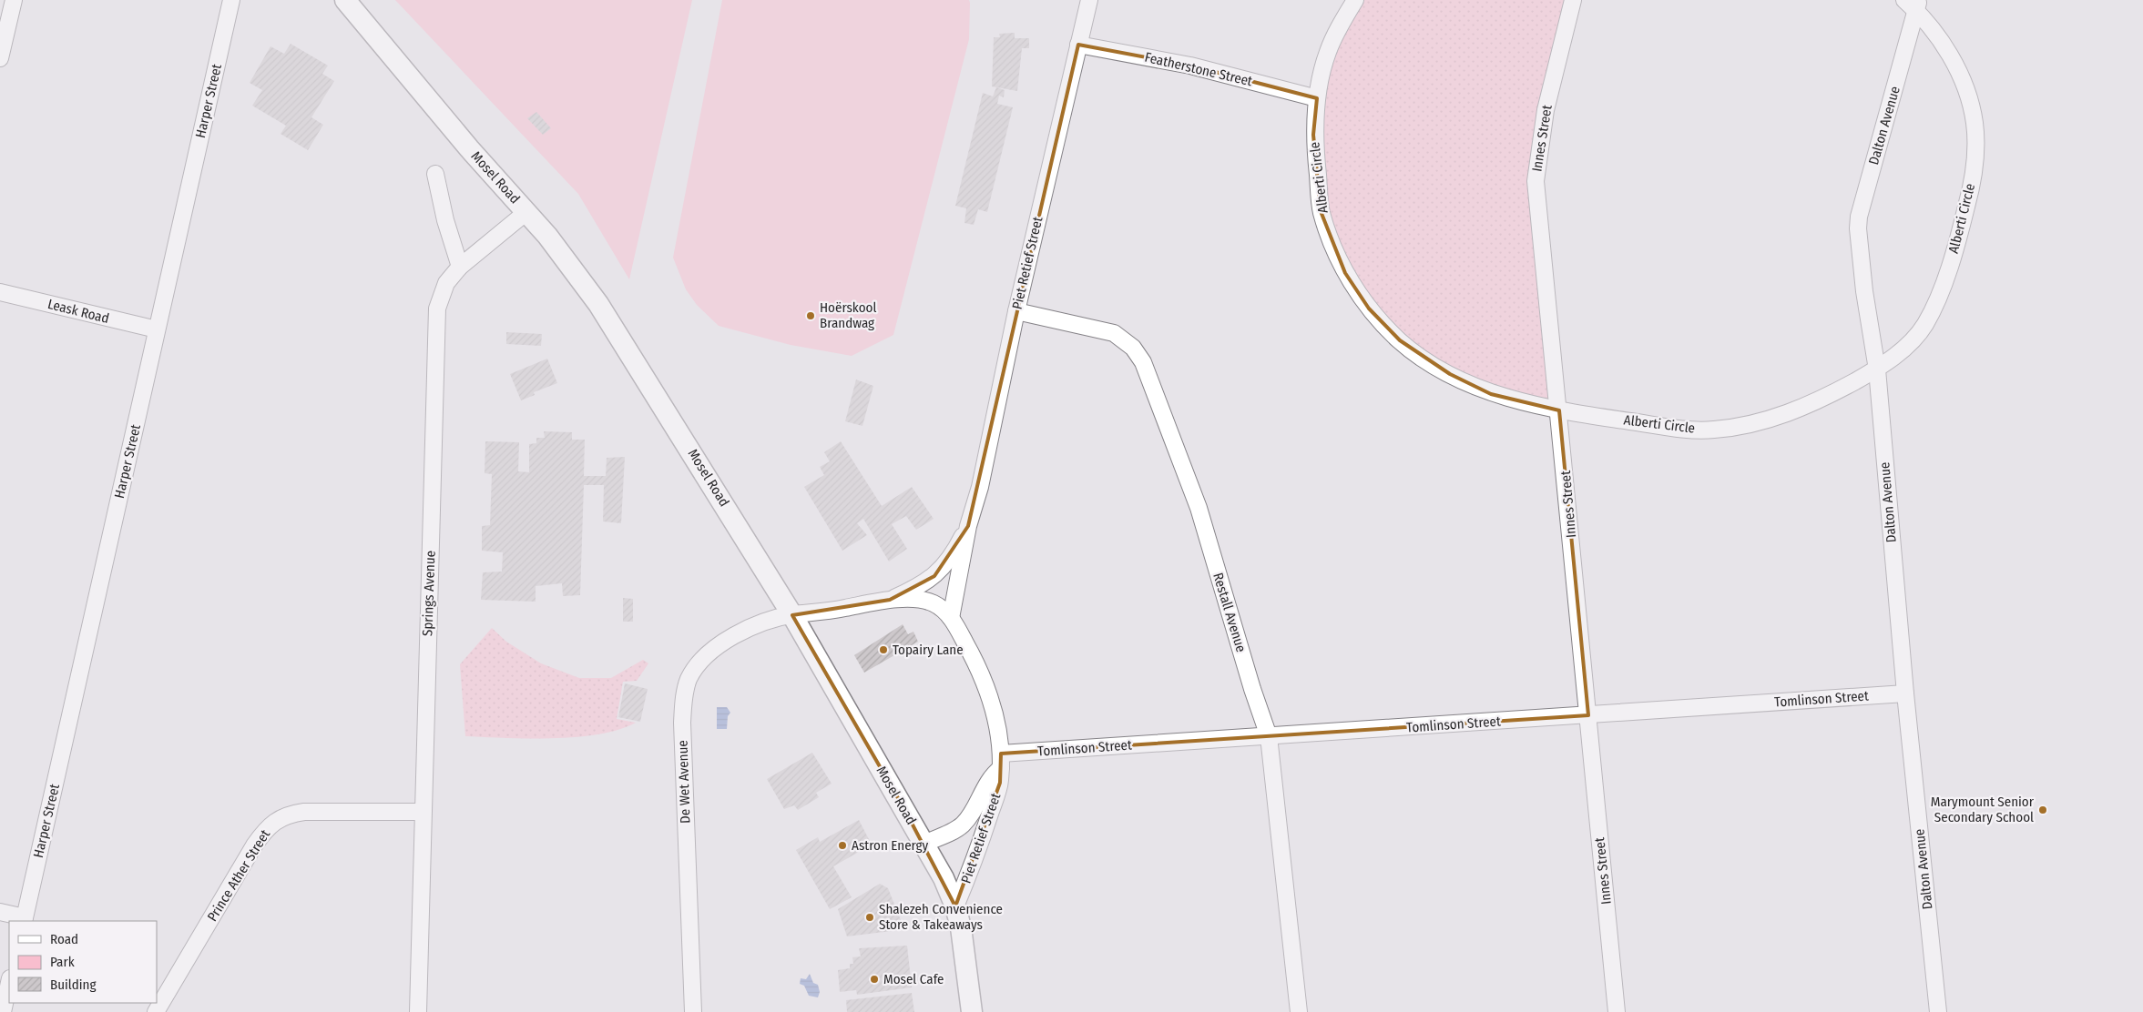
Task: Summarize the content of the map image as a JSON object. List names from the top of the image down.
{
  "streets": {
    "street": [
      "Featherstone Street",
      "Harper Street",
      "Dalton Avenue",
      "Innes Street",
      "Mosel Road",
      "Alberti Circle",
      "Piet Retief Street",
      "Leask Road",
      "Springs Avenue",
      "Restall Avenue",
      "Tomlinson Street",
      "De Wet Avenue",
      "Prince Ather Street"
    ]
  },
  "crossings": [
    ["Featherstone Street", "Alberti Circle"],
    ["Featherstone Street", "Piet Retief Street"],
    ["Harper Street", "Leask Road"],
    ["Dalton Avenue", "Alberti Circle"],
    ["Dalton Avenue", "Tomlinson Street"],
    ["Innes Street", "Alberti Circle"],
    ["Innes Street", "Tomlinson Street"],
    ["Mosel Road", "Piet Retief Street"],
    ["Mosel Road", "Springs Avenue"],
    ["Mosel Road", "De Wet Avenue"],
    ["Piet Retief Street", "Restall Avenue"],
    ["Piet Retief Street", "Tomlinson Street"],
    ["Piet Retief Street", "De Wet Avenue"],
    ["Springs Avenue", "Prince Ather Street"],
    ["Restall Avenue", "Tomlinson Street"]
  ],
  "places": [
    "Hoërskool Brandwag",
    "Topairy Lane",
    "Marymount Senior Secondary School",
    "Astron Energy",
    "Shalezeh Convenience Store & Takeaways",
    "Mosel Cafe"
  ],
  "legend": ["Road", "Park", "Building"]
}
